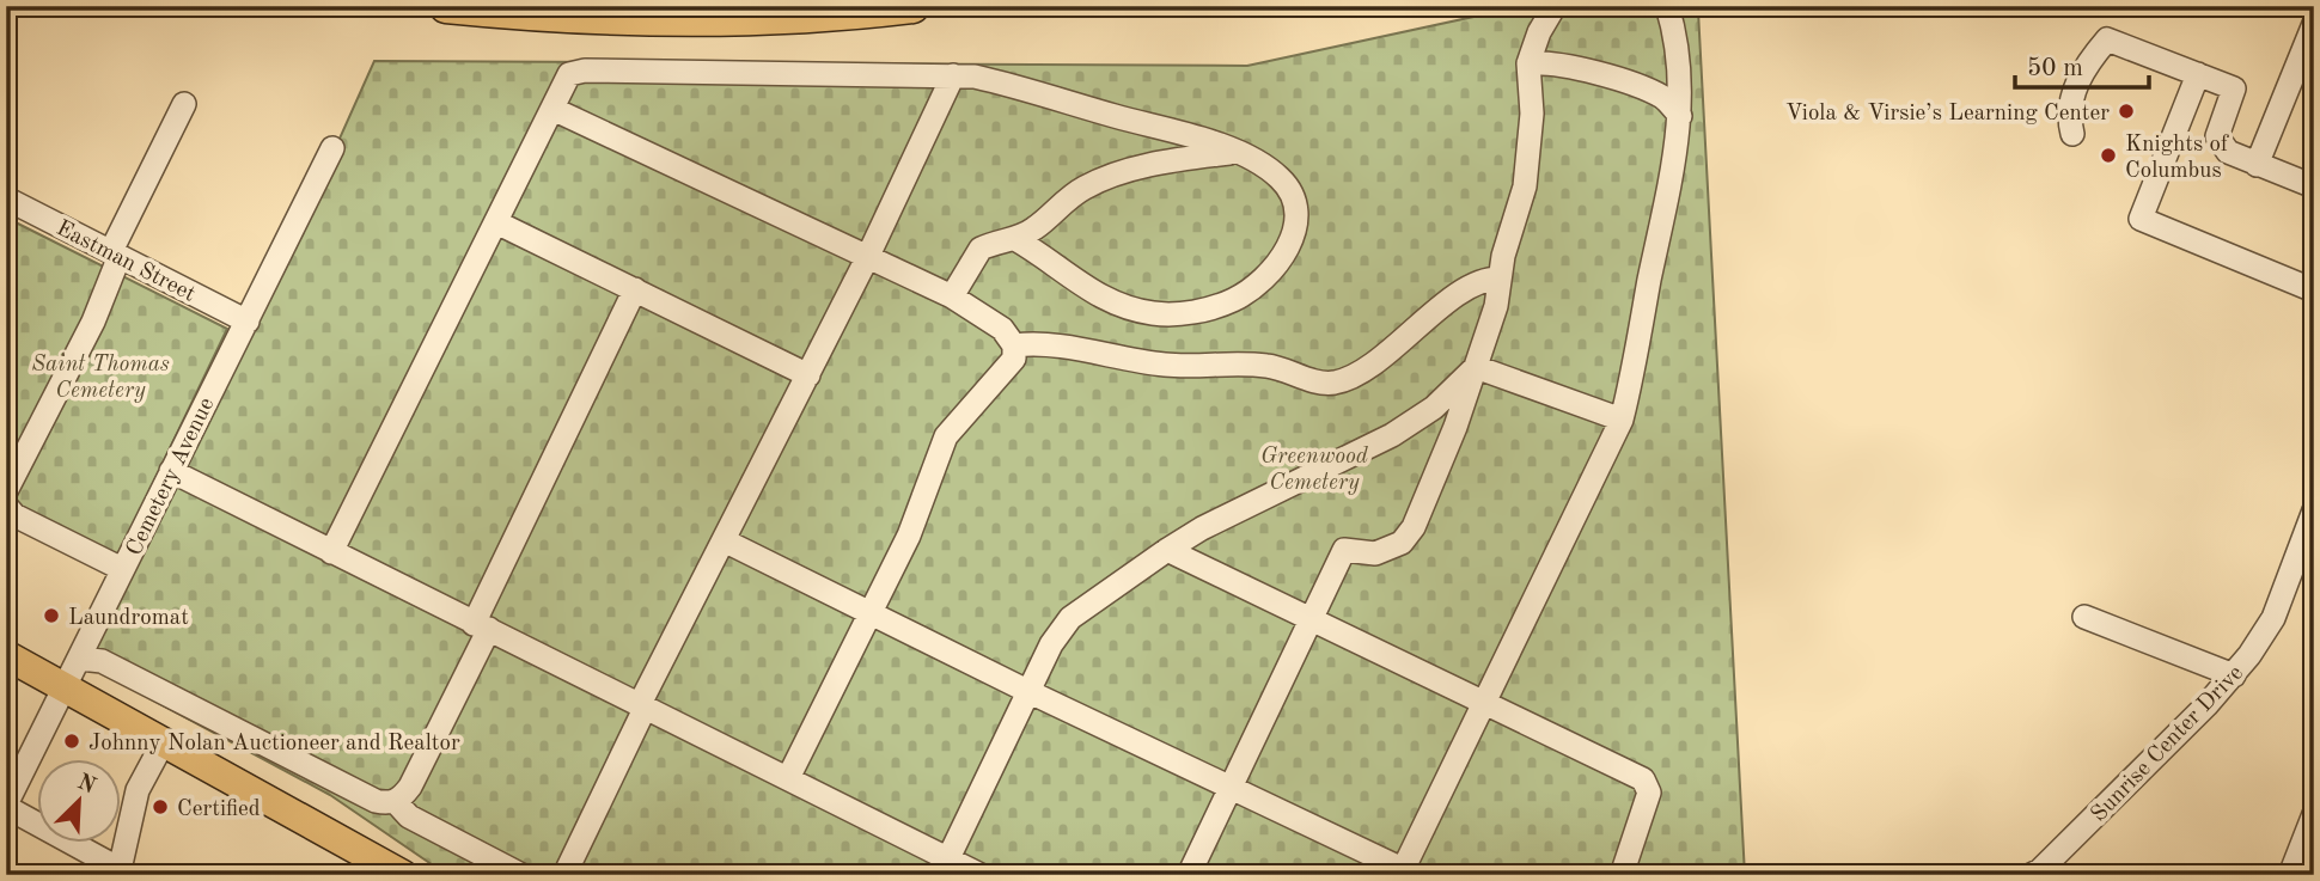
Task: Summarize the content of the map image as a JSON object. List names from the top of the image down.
{
  "streets": {
    "street": ["Eastman Street", "Cemetery Avenue", "Sunrise Center Drive"]
  },
  "crossings": [
    ["Eastman Street", "Cemetery Avenue"]
  ],
  "parks": ["Saint Thomas Cemetery", "Greenwood Cemetery"],
  "places": [
    "Viola & Virsie’s Learning Center",
    "Knights of Columbus",
    "Laundromat",
    "Johnny Nolan Auctioneer and Realtor",
    "Certified"
  ],
  "scale_bar": "50 m",
  "north": "top right"
}
